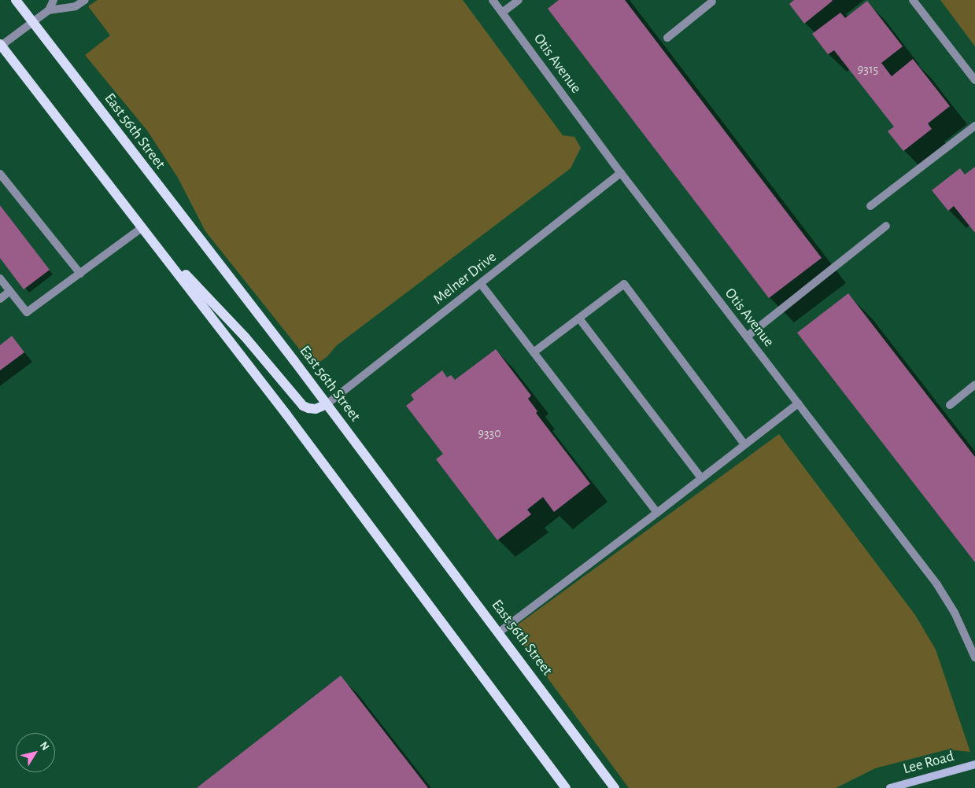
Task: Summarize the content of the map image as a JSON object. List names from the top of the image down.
{
  "streets": {
    "main road": ["East 56th Street"],
    "street": ["Otis Avenue", "Melner Drive", "Lee Road"]
  },
  "crossings": [
    ["Otis Avenue", "Melner Drive"],
    ["East 56th Street", "Melner Drive"]
  ],
  "house_numbers": ["9315", "9330"],
  "north": "top right"
}
